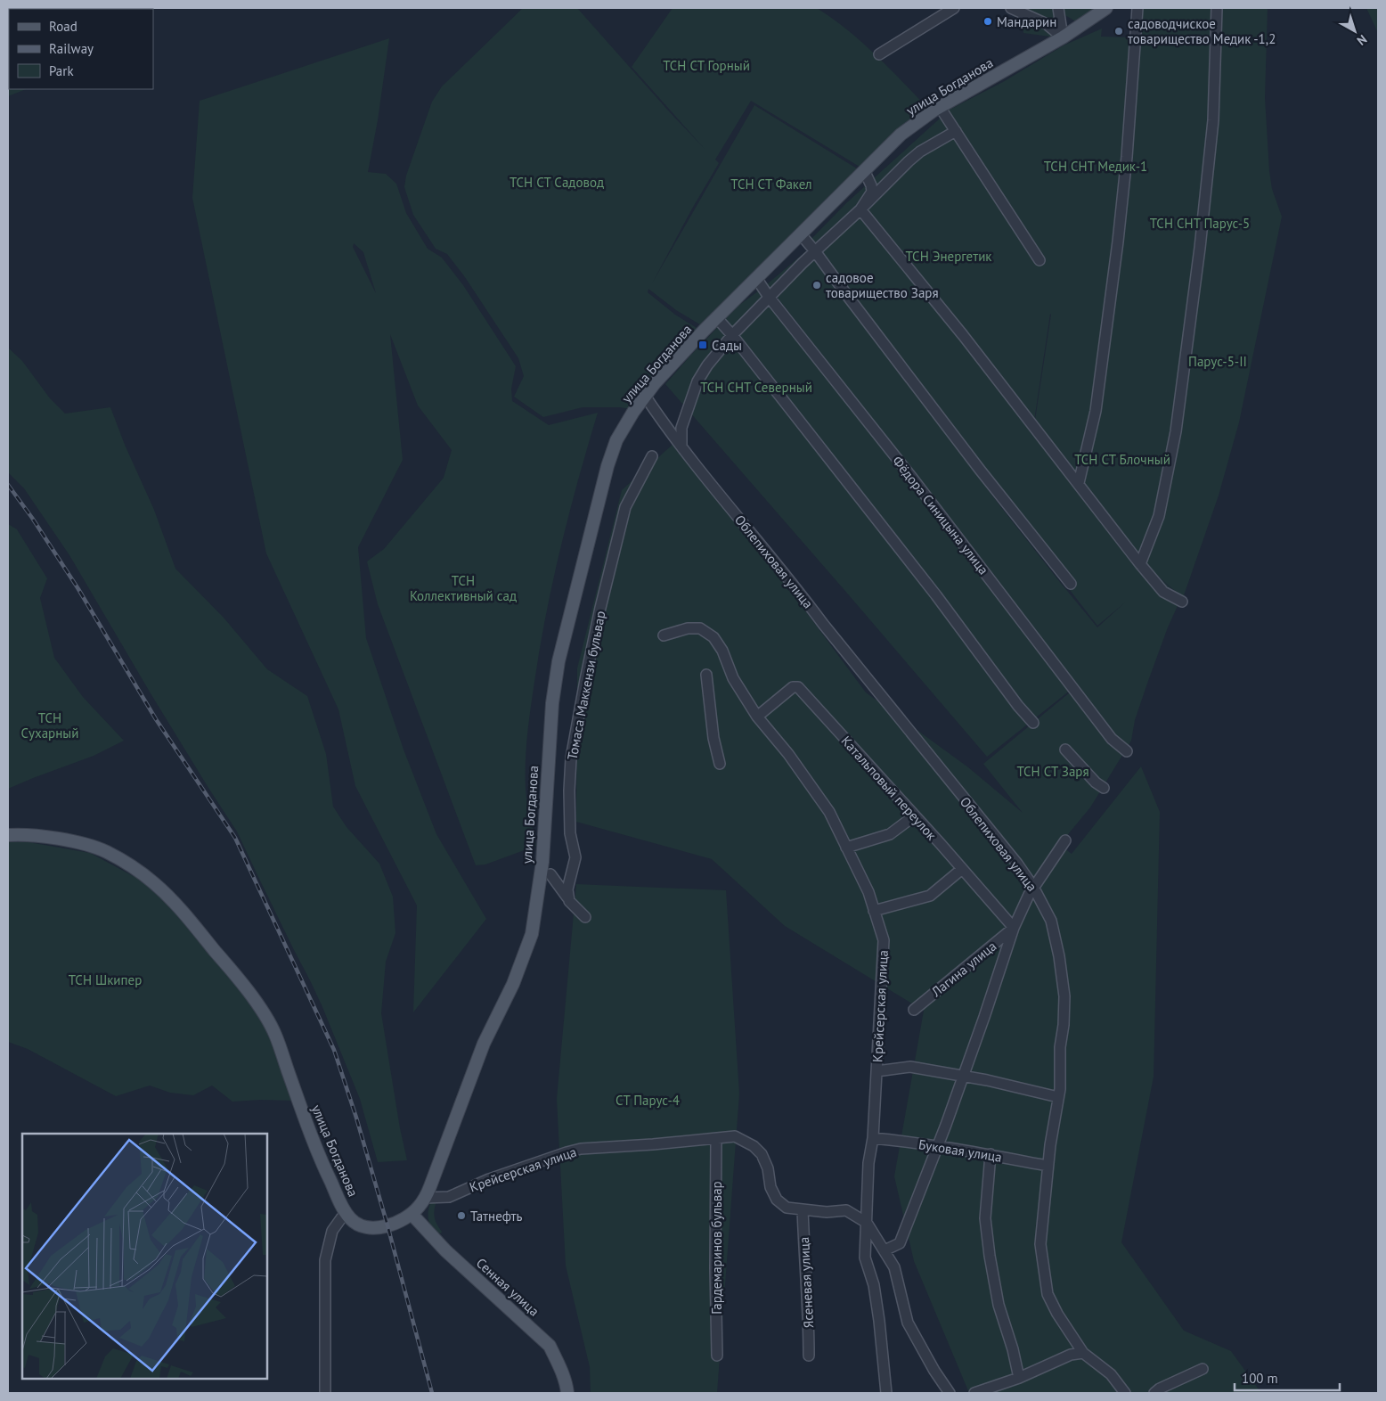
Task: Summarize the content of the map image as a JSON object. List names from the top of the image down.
{
  "streets": {
    "main road": ["улица Богданова", "Сенная улица"],
    "street": [
      "Фёдора Синицына улица",
      "Облепиховая улица",
      "Томаса Маккензи бульвар",
      "Катальповый переулок",
      "Лагина улица",
      "Крейсерская улица",
      "Буковая улица",
      "Гардемаринов бульвар",
      "Ясеневая улица"
    ]
  },
  "crossings": [
    ["улица Богданова", "Фёдора Синицына улица"],
    ["улица Богданова", "Облепиховая улица"],
    ["улица Богданова", "Крейсерская улица"],
    ["улица Богданова", "Сенная улица"],
    ["Облепиховая улица", "Буковая улица"],
    ["Катальповый переулок", "Лагина улица"],
    ["Катальповый переулок", "Крейсерская улица"],
    ["Крейсерская улица", "Буковая улица"],
    ["Крейсерская улица", "Гардемаринов бульвар"],
    ["Крейсерская улица", "Ясеневая улица"]
  ],
  "parks": [
    "ТСН СТ Горный",
    "ТСН СНТ Медик-1",
    "ТСН СТ Садовод",
    "ТСН СТ Факел",
    "ТСН СНТ Парус-5",
    "ТСН Энергетик",
    "Парус-5-II",
    "ТСН СНТ Северный",
    "ТСН СТ Блочный",
    "ТСН Коллективный сад",
    "ТСН Сухарный",
    "ТСН СТ Заря",
    "ТСН Шкипер",
    "СТ Парус-4"
  ],
  "places": {
    "other": [
      "Мандарин",
      "садоводчиское товарищество Медик -1,2",
      "садовое товарищество Заря",
      "Татнефть"
    ],
    "transit": ["Сады"]
  },
  "legend": ["Road", "Railway", "Park"],
  "scale_bar": "100 m",
  "north": "bottom right"
}
